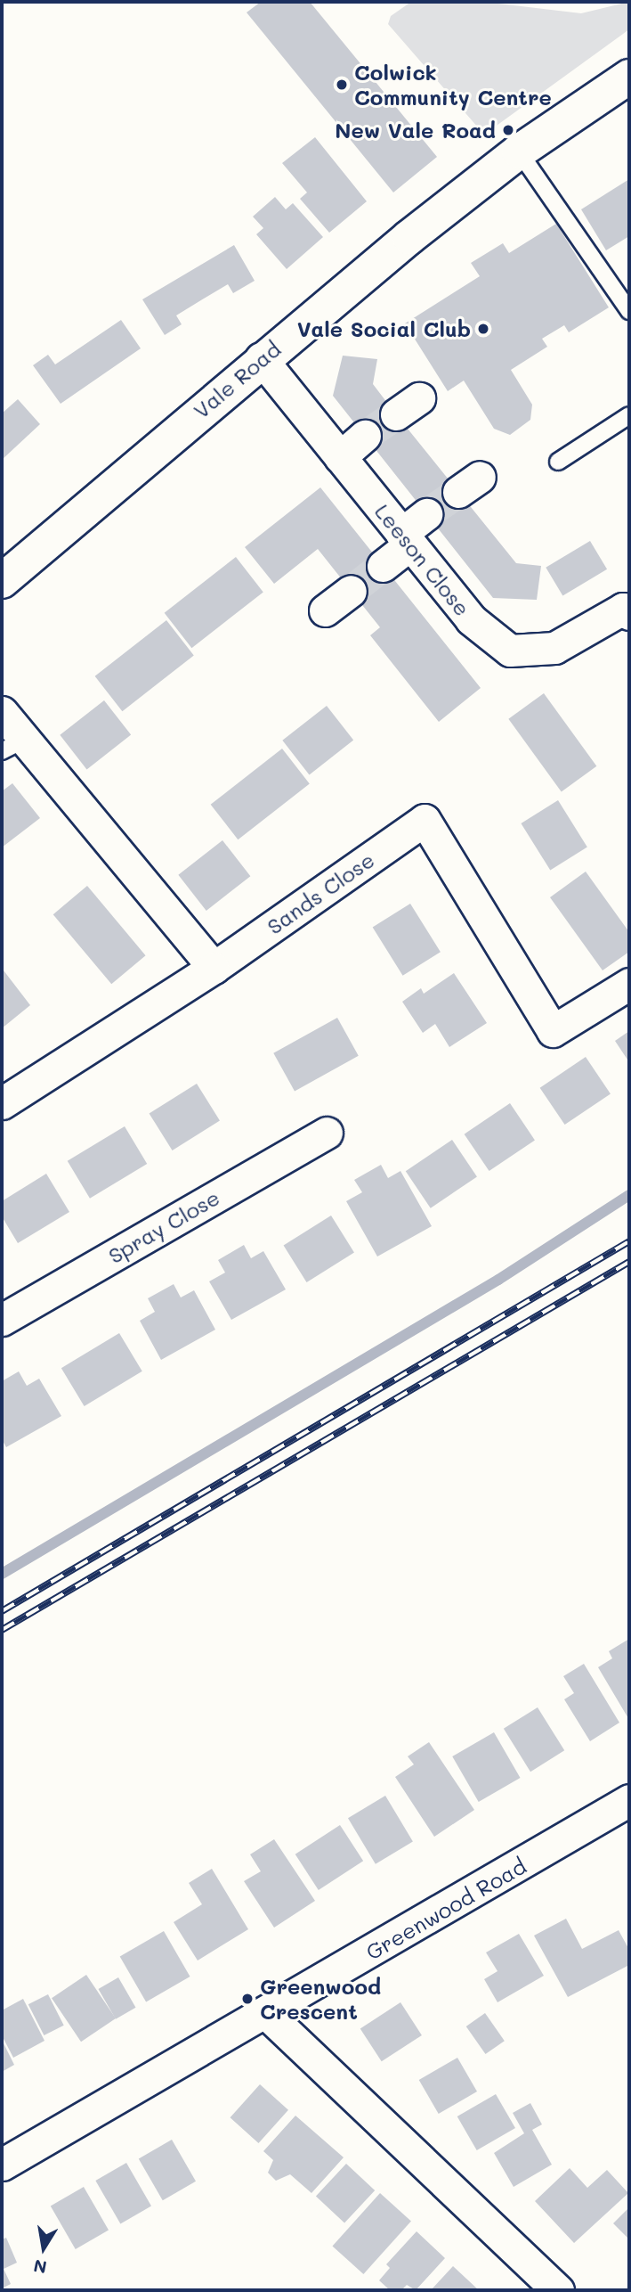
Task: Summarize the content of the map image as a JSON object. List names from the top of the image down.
{
  "streets": {
    "street": [
      "Vale Road",
      "Leeson Close",
      "Sands Close",
      "Spray Close",
      "Greenwood Road"
    ]
  },
  "crossings": [
    ["Vale Road", "Leeson Close"]
  ],
  "places": [
    "Colwick Community Centre",
    "New Vale Road",
    "Vale Social Club",
    "Greenwood Crescent"
  ],
  "north": "bottom"
}
